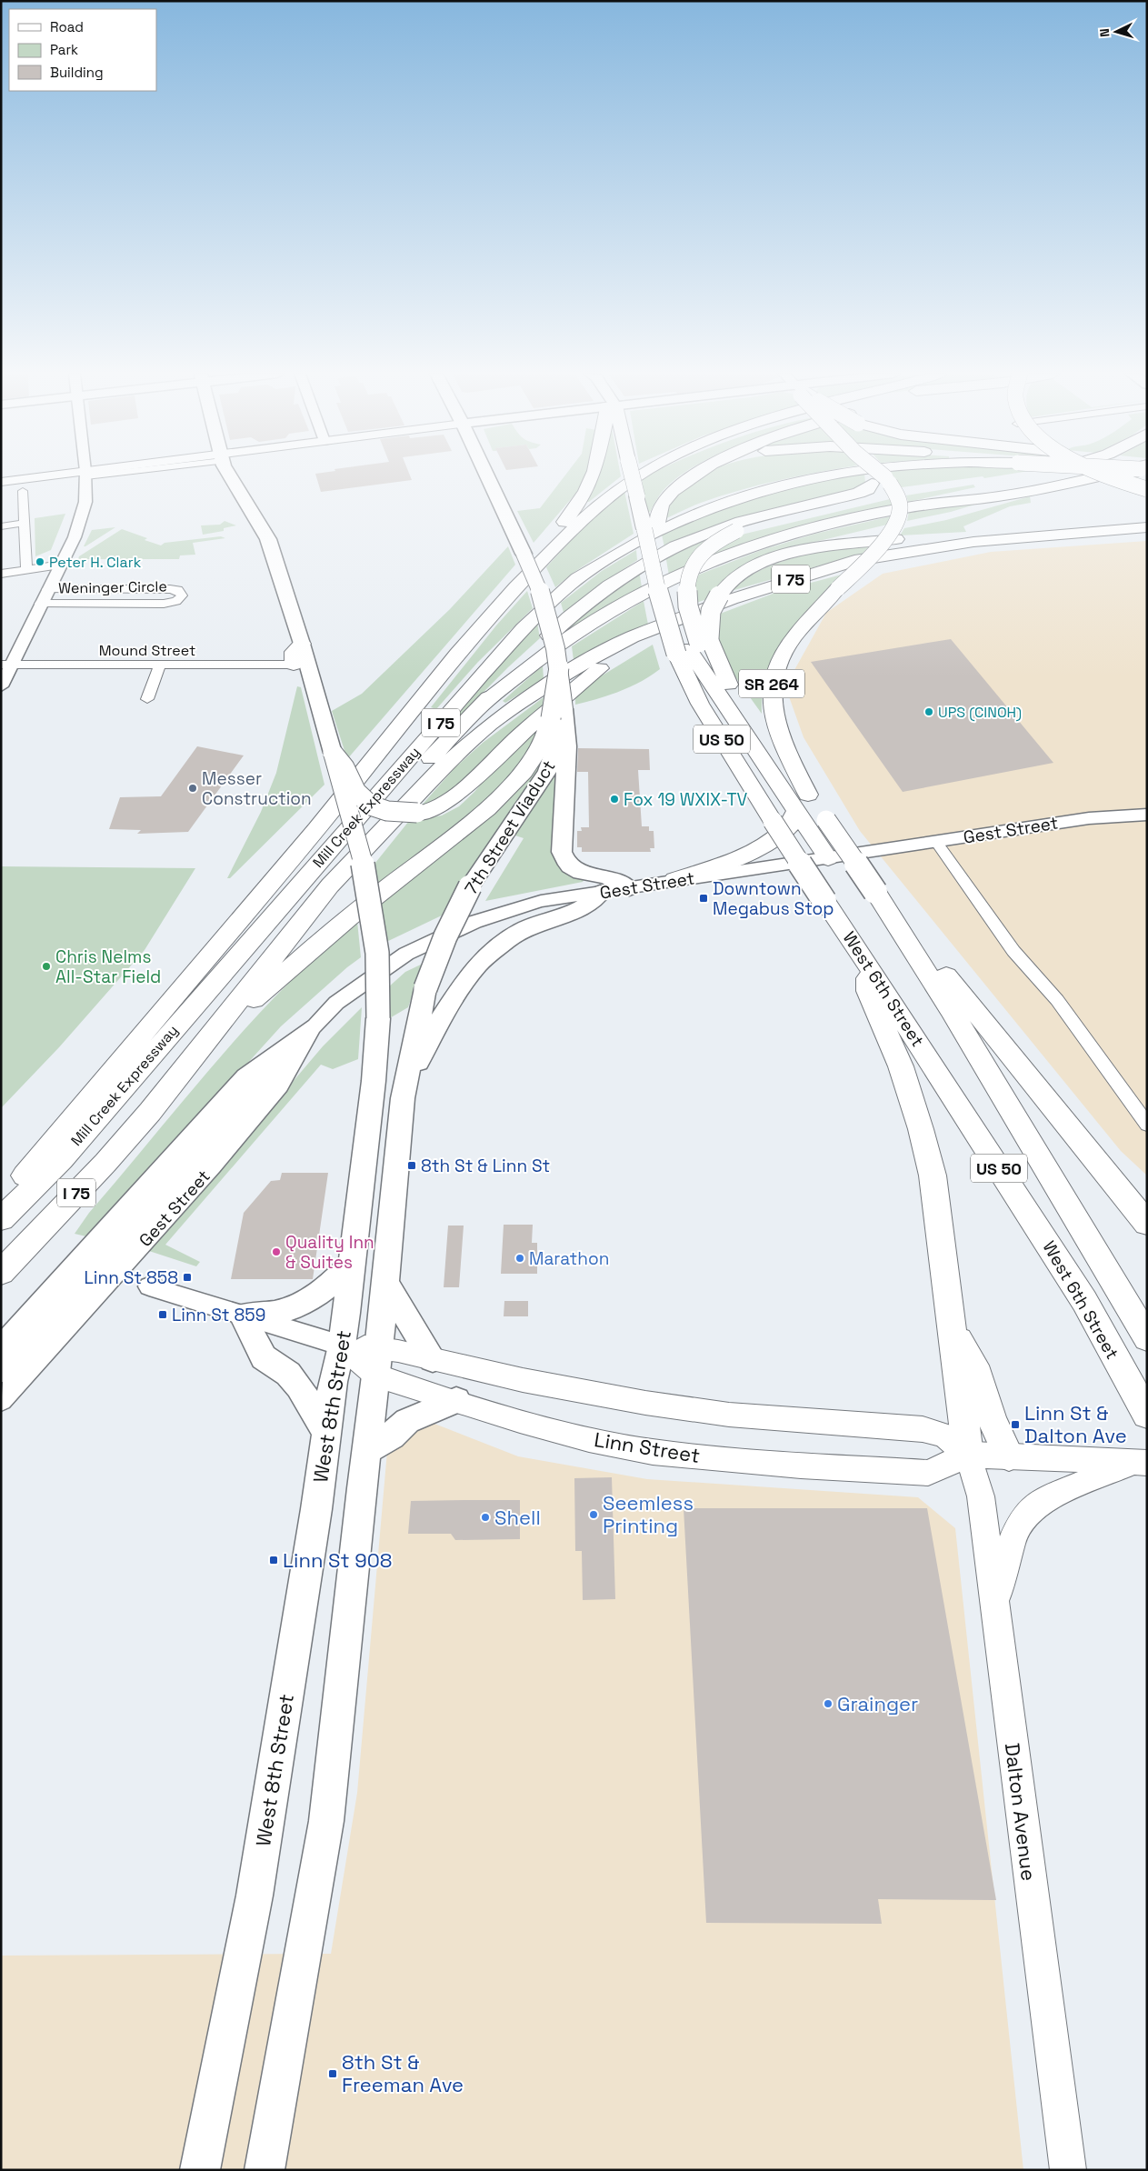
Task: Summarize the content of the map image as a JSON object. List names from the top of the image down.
{
  "streets": {
    "highway": [
      "I 75",
      "SR 264",
      "US 50",
      "Mill Creek Expressway",
      "West 6th Street"
    ],
    "main road": [
      "7th Street Viaduct",
      "West 8th Street",
      "Linn Street",
      "Dalton Avenue"
    ],
    "street": ["Weninger Circle", "Mound Street", "Gest Street"]
  },
  "crossings": [
    ["SR 264", "US 50"],
    ["US 50", "West 6th Street"],
    ["7th Street Viaduct", "West 8th Street"],
    ["West 8th Street", "Linn Street"],
    ["Linn Street", "Dalton Avenue"]
  ],
  "places": {
    "other": [
      "Peter H. Clark",
      "UPS (CINOH)",
      "Messer Construction",
      "Fox 19 WXIX-TV",
      "Chris Nelms All-Star Field",
      "Quality Inn & Suites",
      "Marathon",
      "Seemless Printing",
      "Shell",
      "Grainger"
    ],
    "transit": [
      "Downtown Megabus Stop",
      "8th St & Linn St",
      "Linn St 858",
      "Linn St 859",
      "Linn St & Dalton Ave",
      "Linn St 908",
      "8th St & Freeman Ave"
    ]
  },
  "legend": ["Road", "Park", "Building"],
  "north": "left"
}
